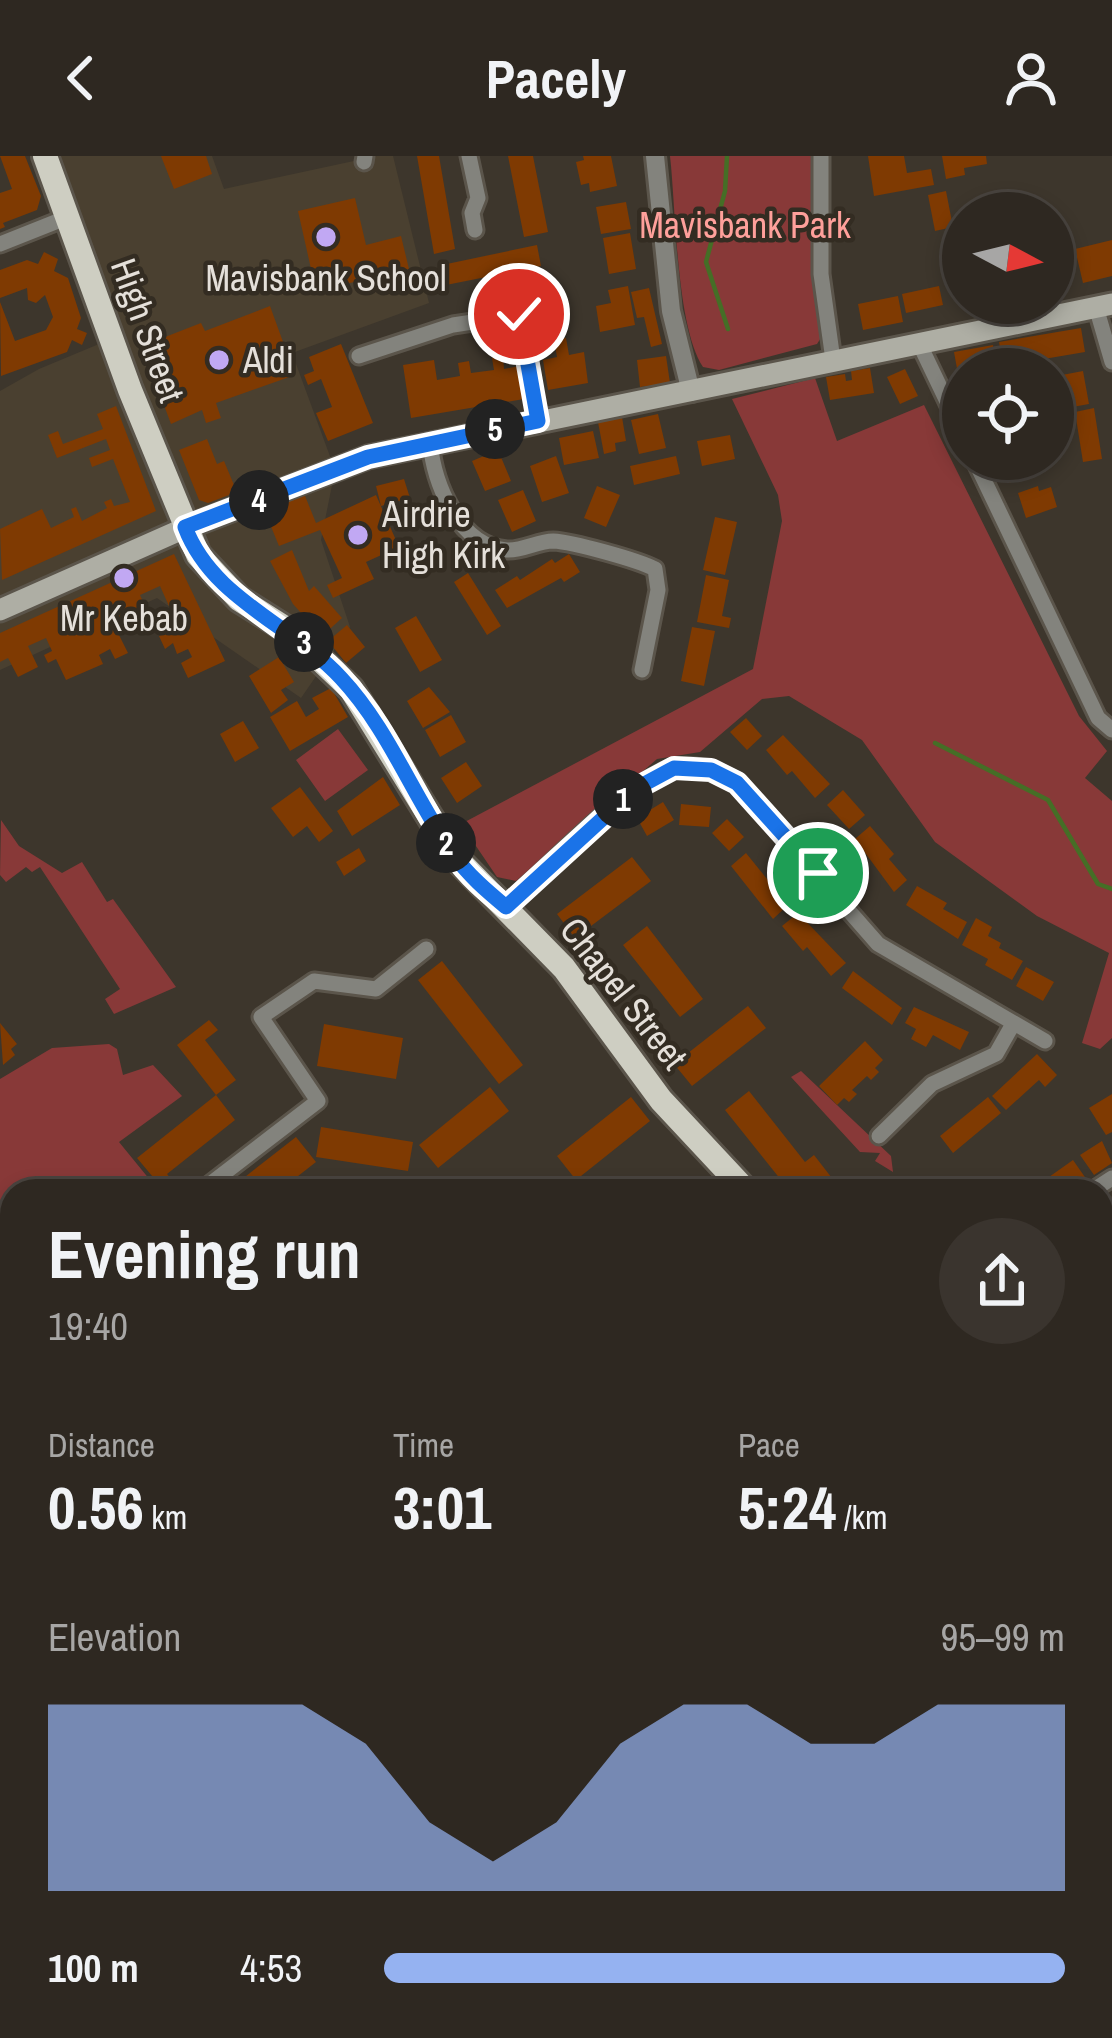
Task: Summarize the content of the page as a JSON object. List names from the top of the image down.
{
  "streets": {
    "main road": ["High Street", "Chapel Street"]
  },
  "crossings": [
    ["High Street", "Chapel Street"]
  ],
  "parks": ["Mavisbank Park"],
  "places": [
    "Mavisbank School",
    "Aldi",
    "Airdrie High Kirk",
    "Mr Kebab"
  ],
  "north": "right",
  "page": {
    "header": "Pacely",
    "pins": [
      "5",
      "4",
      "3",
      "1",
      "2"
    ],
    "heading": ["Evening run", "19:40"],
    "stats": [
      ["Distance", "0.56 km"],
      ["Time", "3:01"],
      ["Pace", "5:24 /km"]
    ],
    "chart": ["Elevation", "95–99 m"],
    "list": [
      {
        "name": "100 m",
        "note": "4:53"
      }
    ]
  }
}
